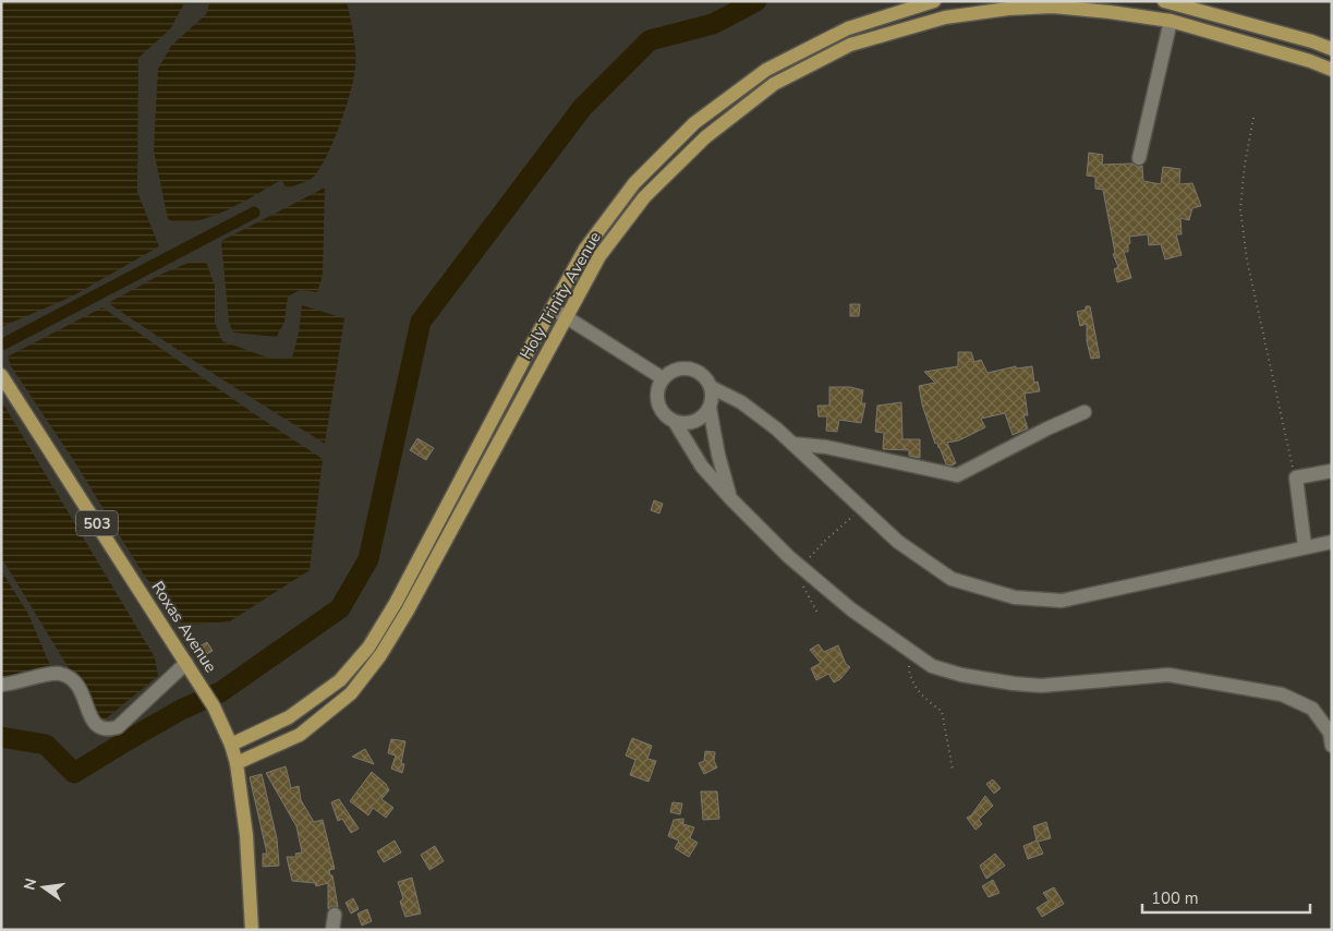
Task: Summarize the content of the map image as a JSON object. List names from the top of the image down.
{
  "streets": {
    "main road": ["Holy Trinity Avenue", "503", "Roxas Avenue"]
  },
  "crossings": [
    ["Holy Trinity Avenue", "Roxas Avenue"]
  ],
  "scale_bar": "100 m",
  "north": "left"
}
